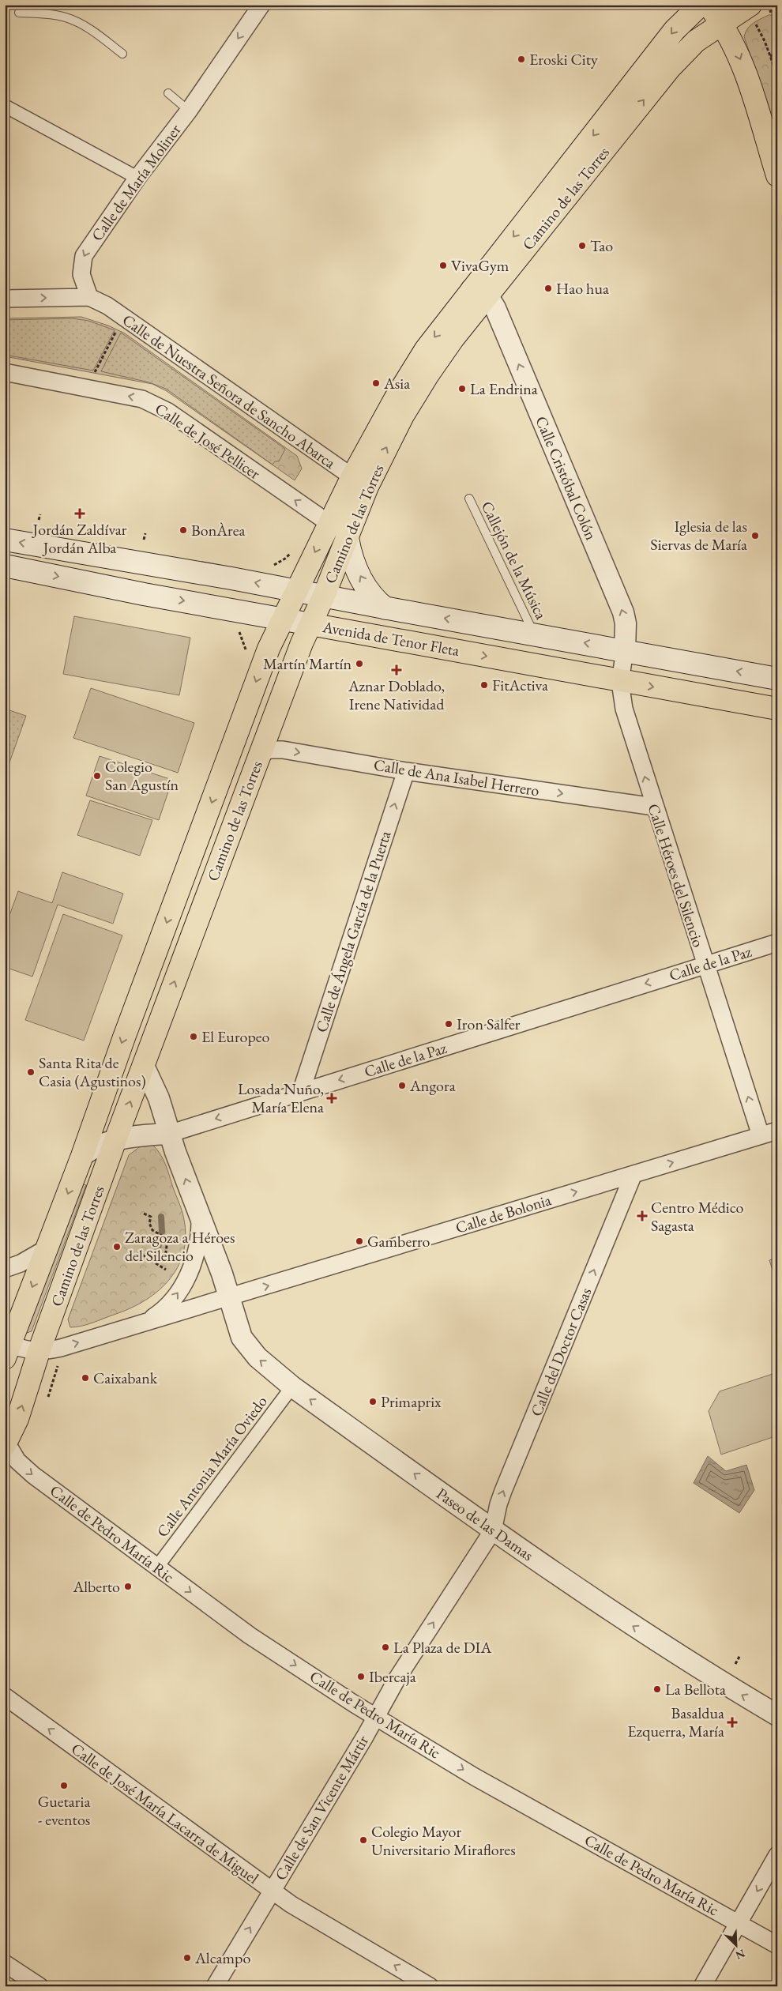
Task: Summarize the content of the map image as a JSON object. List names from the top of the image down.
{
  "streets": {
    "main road": ["Camino de las Torres", "Avenida de Tenor Fleta"],
    "street": [
      "Calle de María Moliner",
      "Calle de Nuestra Señora de Sancho Abarca",
      "Calle de José Pellicer",
      "Calle Cristóbal Colón",
      "Calle de Ana Isabel Herrero",
      "Calle Héroes del Silencio",
      "Calle de Ángela García de la Puerta",
      "Calle de la Paz",
      "Calle de Bolonia",
      "Calle del Doctor Casas",
      "Calle Antonia María Oviedo",
      "Paseo de las Damas",
      "Calle de Pedro María Ric",
      "Calle de San Vicente Mártir",
      "Calle de José María Lacarra de Miguel"
    ],
    "lane": ["Callejón de la Música"]
  },
  "crossings": [
    ["Calle de María Moliner", "Calle de Nuestra Señora de Sancho Abarca"],
    ["Camino de las Torres", "Calle de Nuestra Señora de Sancho Abarca"],
    ["Camino de las Torres", "Calle de José Pellicer"],
    ["Camino de las Torres", "Calle Cristóbal Colón"],
    ["Camino de las Torres", "Avenida de Tenor Fleta"],
    ["Camino de las Torres", "Calle de Ana Isabel Herrero"],
    ["Camino de las Torres", "Calle de Bolonia"],
    ["Camino de las Torres", "Paseo de las Damas"],
    ["Camino de las Torres", "Calle de Pedro María Ric"],
    ["Calle Cristóbal Colón", "Avenida de Tenor Fleta"],
    ["Calle Cristóbal Colón", "Calle Héroes del Silencio"],
    ["Callejón de la Música", "Avenida de Tenor Fleta"],
    ["Avenida de Tenor Fleta", "Calle Héroes del Silencio"],
    ["Calle de Ana Isabel Herrero", "Calle Héroes del Silencio"],
    ["Calle de Ana Isabel Herrero", "Calle de Ángela García de la Puerta"],
    ["Calle Héroes del Silencio", "Calle de la Paz"],
    ["Calle Héroes del Silencio", "Calle de Bolonia"],
    ["Calle de Ángela García de la Puerta", "Calle de la Paz"],
    ["Calle de la Paz", "Paseo de las Damas"],
    ["Calle de Bolonia", "Calle del Doctor Casas"],
    ["Calle de Bolonia", "Paseo de las Damas"],
    ["Calle del Doctor Casas", "Paseo de las Damas"],
    ["Calle del Doctor Casas", "Calle de San Vicente Mártir"],
    ["Calle Antonia María Oviedo", "Paseo de las Damas"],
    ["Calle Antonia María Oviedo", "Calle de Pedro María Ric"],
    ["Paseo de las Damas", "Calle de San Vicente Mártir"],
    ["Calle de Pedro María Ric", "Calle de San Vicente Mártir"],
    ["Calle de San Vicente Mártir", "Calle de José María Lacarra de Miguel"]
  ],
  "one_way": [
    "Calle de María Moliner",
    "Calle de José Pellicer",
    "Calle Cristóbal Colón",
    "Calle de Ana Isabel Herrero",
    "Calle Héroes del Silencio",
    "Calle de Ángela García de la Puerta",
    "Calle de la Paz",
    "Calle de Bolonia",
    "Calle del Doctor Casas",
    "Paseo de las Damas",
    "Calle de Pedro María Ric",
    "Calle de San Vicente Mártir",
    "Calle de José María Lacarra de Miguel"
  ],
  "places": {
    "other": [
      "Eroski City",
      "Tao",
      "VivaGym",
      "Hao hua",
      "Asia",
      "La Endrina",
      "BonÀrea",
      "Iglesia de las Siervas de María",
      "Martín Martín",
      "FitActiva",
      "Colegio San Agustín",
      "Iron Salfer",
      "El Europeo",
      "Santa Rita de Casia (Agustinos)",
      "Angora",
      "Gamberro",
      "Zaragoza a Héroes del Silencio",
      "Caixabank",
      "Primaprix",
      "Alberto",
      "La Plaza de DIA",
      "Ibercaja",
      "La Bellota",
      "Guetaria - eventos",
      "Colegio Mayor Universitario Miraflores",
      "Alcampo"
    ],
    "health": [
      "Jordán Zaldívar Jordán Alba",
      "Aznar Doblado, Irene Natividad",
      "Losada Nuño, María Elena",
      "Centro Médico Sagasta",
      "Basaldua Ezquerra, María"
    ]
  },
  "north": "bottom right"
}
